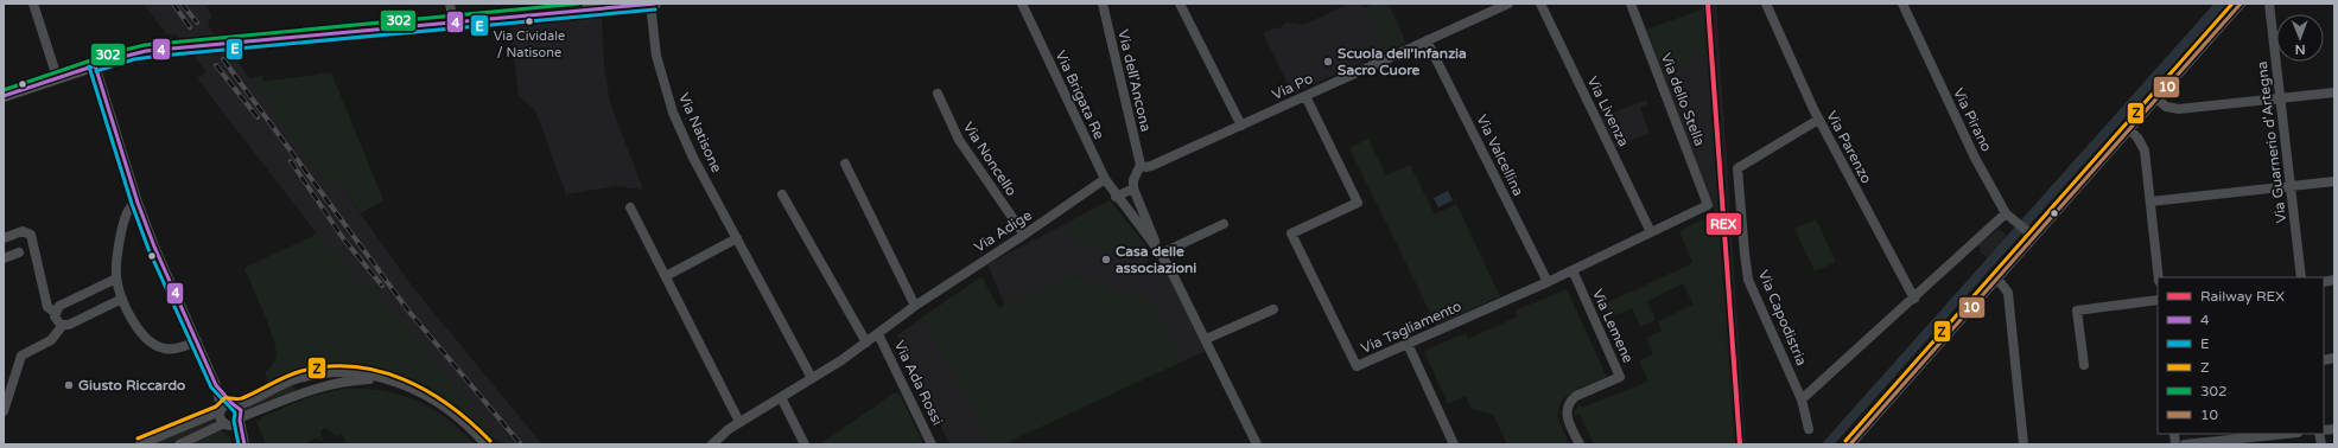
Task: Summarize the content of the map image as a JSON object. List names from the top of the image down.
{
  "streets": {
    "street": [
      "Via dell'Ancona",
      "Via Po",
      "Via Brigata Re",
      "Via dello Stella",
      "Via Livenza",
      "Via Pirano",
      "Via Natisone",
      "Via Guarnerio d'Artegna",
      "Via Parenzo",
      "Via Valcellina",
      "Via Noncello",
      "Via Adige",
      "Via Capodistria",
      "Via Lemene",
      "Via Tagliamento",
      "Via Ada Rossi"
    ]
  },
  "crossings": [
    ["Via dell'Ancona", "Via Po"],
    ["Via Po", "Via Valcellina"],
    ["Via Po", "Via Tagliamento"],
    ["Via Brigata Re", "Via Adige"],
    ["Via dello Stella", "Via Tagliamento"],
    ["Via Livenza", "Via Tagliamento"],
    ["Via Natisone", "Via Adige"],
    ["Via Parenzo", "Via Capodistria"],
    ["Via Valcellina", "Via Tagliamento"],
    ["Via Noncello", "Via Adige"],
    ["Via Adige", "Via Ada Rossi"],
    ["Via Lemene", "Via Tagliamento"]
  ],
  "places": [
    "Via Cividale / Natisone",
    "Scuola dell'Infanzia Sacro Cuore",
    "Casa delle associazioni",
    "Giusto Riccardo"
  ],
  "lines": [
    "rail line REX",
    "transit line 4",
    "transit line Z",
    "transit line 302",
    "transit line 10",
    "transit line E"
  ],
  "legend": [
    "Railway REX",
    "4",
    "E",
    "Z",
    "302",
    "10"
  ],
  "north": "bottom"
}
